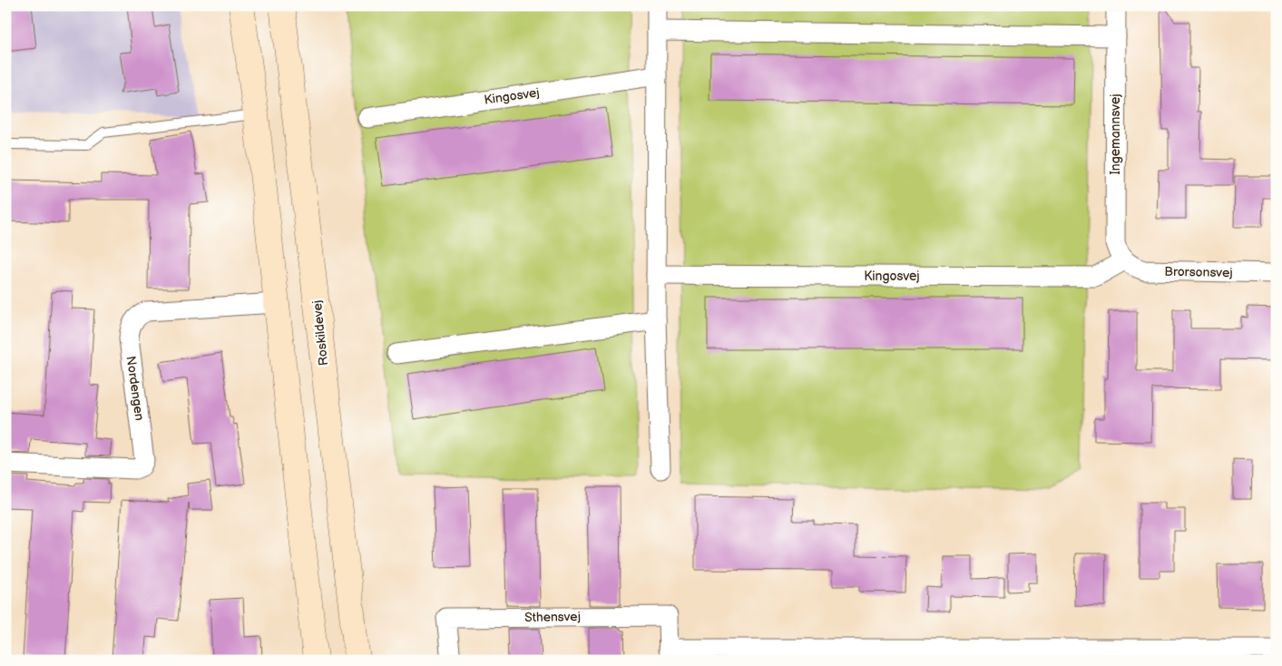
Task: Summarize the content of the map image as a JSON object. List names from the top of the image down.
{
  "streets": {
    "main road": ["Roskildevej"],
    "street": [
      "Kingosvej",
      "Ingemannsvej",
      "Brorsonsvej",
      "Nordengen",
      "Sthensvej"
    ]
  },
  "crossings": [
    ["Kingosvej", "Ingemannsvej"],
    ["Kingosvej", "Brorsonsvej"],
    ["Ingemannsvej", "Brorsonsvej"]
  ]
}
